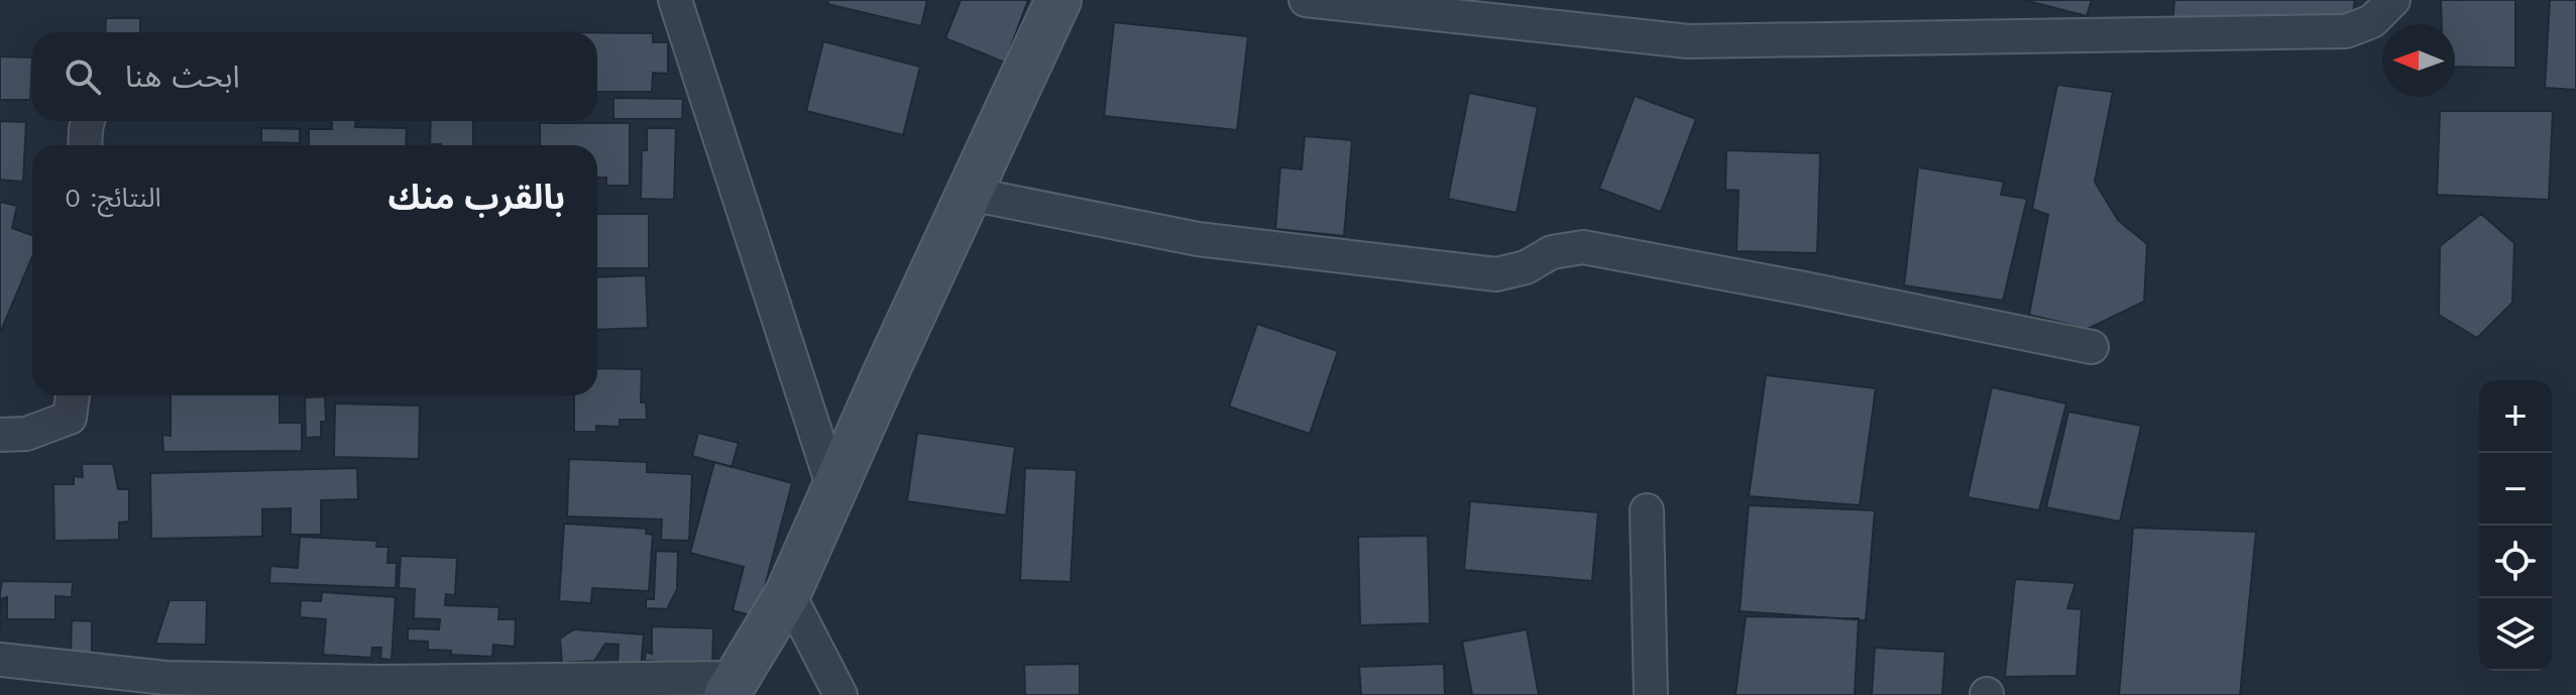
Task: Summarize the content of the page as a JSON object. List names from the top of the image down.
{
  "north": "left",
  "page": {
    "search": "ابحث هنا",
    "heading": ["بالقرب منك", "النتائج: 0"],
    "map_buttons": ["+", "−"]
  }
}
